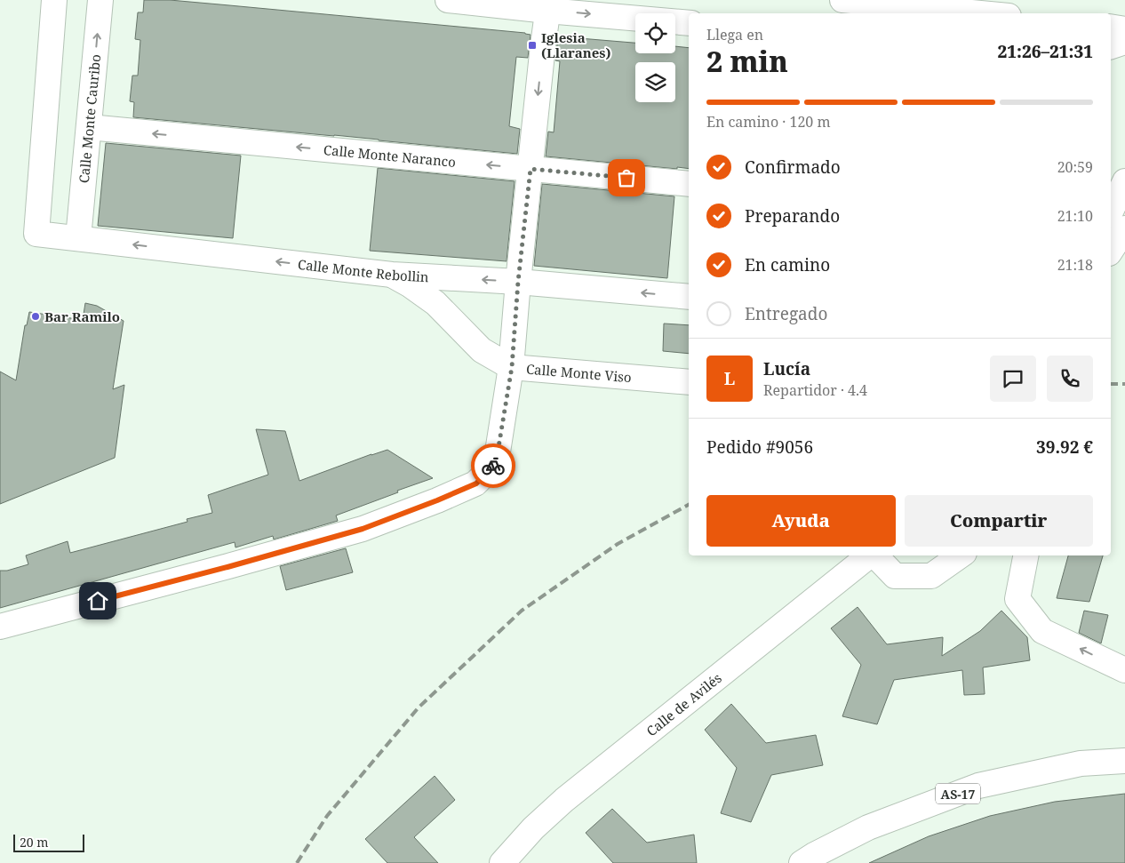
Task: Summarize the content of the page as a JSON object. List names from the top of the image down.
{
  "streets": {
    "street": [
      "Calle Monte Cauribo",
      "Calle Monte Naranco",
      "Calle Monte Rebollin",
      "Calle Monte Viso",
      "Calle de Avilés",
      "AS-17"
    ]
  },
  "crossings": [
    ["Calle Monte Cauribo", "Calle Monte Naranco"],
    ["Calle Monte Cauribo", "Calle Monte Rebollin"],
    ["Calle Monte Rebollin", "Calle Monte Viso"]
  ],
  "one_way": ["Calle Monte Cauribo", "Calle Monte Naranco", "Calle Monte Rebollin"],
  "places": {
    "transit": ["Iglesia (Llaranes)"],
    "other": ["Bar Ramilo"]
  },
  "scale_bar": "20 m",
  "page": {
    "heading": ["2 min", "Llega en", "21:26–21:31"],
    "panel": [
      "Lucía",
      "Repartidor · 4.4",
      "Pedido #9056",
      "39.92 €"
    ],
    "bar": "En camino · 120 m",
    "list": [
      ["Confirmado", "20:59"],
      ["Preparando", "21:10"],
      ["En camino", "21:18"],
      "Entregado"
    ],
    "round": "L",
    "buttons": ["Ayuda", "Compartir"],
    "scale": "20 m"
  }
}
